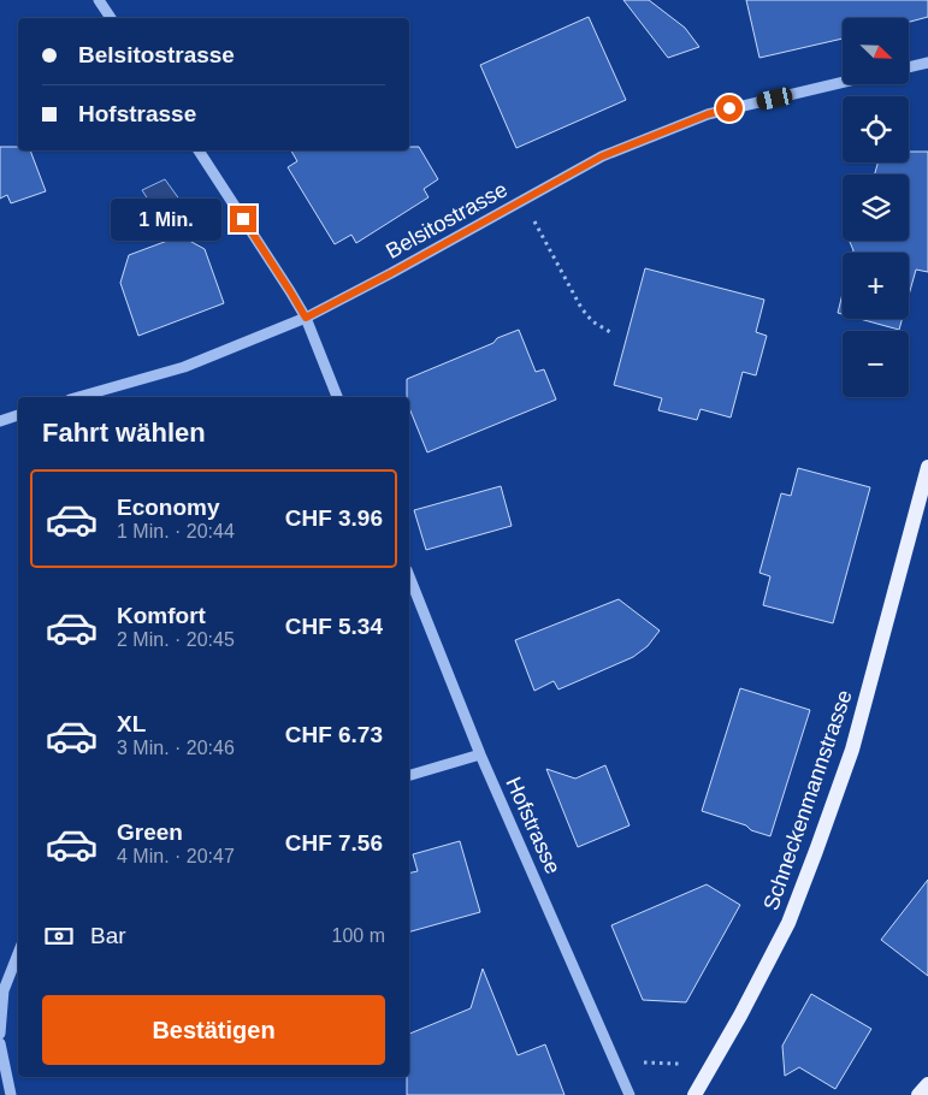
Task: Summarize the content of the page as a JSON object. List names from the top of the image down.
{
  "streets": {
    "main road": ["Schneckenmannstrasse"],
    "street": ["Belsitostrasse", "Hofstrasse"]
  },
  "north": "bottom right",
  "page": {
    "map_buttons": ["+", "−"],
    "banner": ["Belsitostrasse", "Hofstrasse"],
    "bubble": "1 Min.",
    "heading": "Fahrt wählen",
    "list": [
      {
        "name": "Economy",
        "note": "1 Min. · 20:44",
        "value": "CHF 3.96"
      },
      {
        "name": "Komfort",
        "note": "2 Min. · 20:45",
        "value": "CHF 5.34"
      },
      {
        "name": "XL",
        "note": "3 Min. · 20:46",
        "value": "CHF 6.73"
      },
      {
        "name": "Green",
        "note": "4 Min. · 20:47",
        "value": "CHF 7.56"
      }
    ],
    "pay": ["Bar", "100 m"],
    "buttons": "Bestätigen"
  }
}
